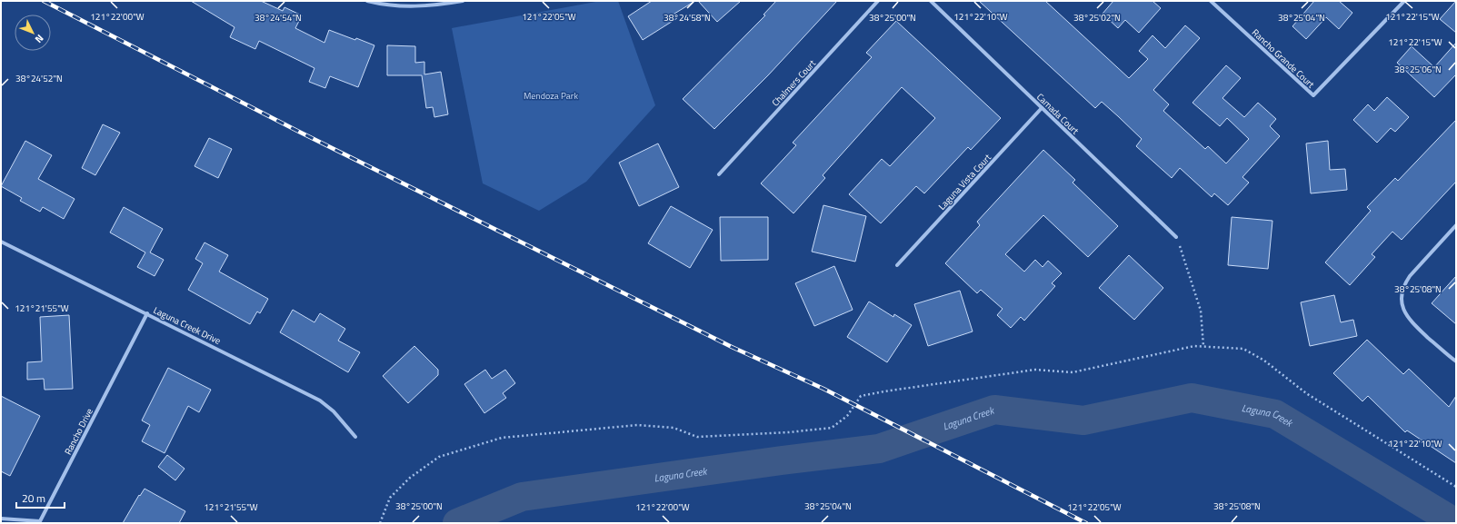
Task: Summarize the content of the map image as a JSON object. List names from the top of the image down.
{
  "streets": {
    "street": [
      "Rancho Grande Court",
      "Chalmers Court",
      "Camada Court",
      "Laguna Vista Court",
      "Laguna Creek Drive",
      "Rancho Drive"
    ]
  },
  "crossings": [
    ["Camada Court", "Laguna Vista Court"],
    ["Laguna Creek Drive", "Rancho Drive"]
  ],
  "water": ["Laguna Creek"],
  "parks": ["Mendoza Park"],
  "scale_bar": "20 m",
  "north": "bottom right",
  "coordinates": [
    "121°22'00\"W",
    "121°22'10\"W",
    "121°22'05\"W",
    "121°22'15\"W",
    "38°24'54\"N",
    "38°24'58\"N",
    "38°25'00\"N",
    "38°25'02\"N",
    "38°25'04\"N",
    "38°25'06\"N",
    "38°24'52\"N",
    "38°25'08\"N",
    "121°21'55\"W"
  ]
}
